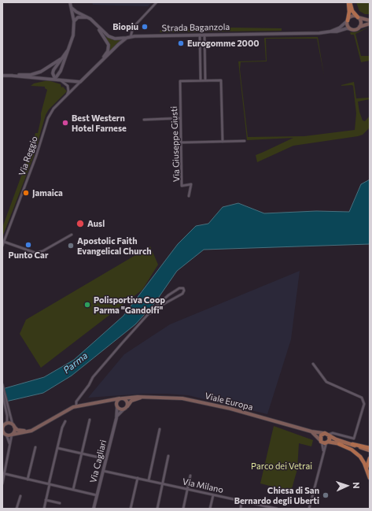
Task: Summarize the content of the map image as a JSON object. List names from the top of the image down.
{
  "streets": {
    "main road": ["Strada Baganzola", "Viale Europa"],
    "street": [
      "Via Giuseppe Giusti",
      "Via Reggio",
      "Via Cagliari",
      "Via Milano"
    ]
  },
  "crossings": [
    ["Viale Europa", "Via Cagliari"],
    ["Via Cagliari", "Via Milano"]
  ],
  "water": ["Parma"],
  "parks": ["Parco dei Vetrai"],
  "places": [
    "Biopiu",
    "Eurogomme 2000",
    "Best Western Hotel Farnese",
    "Jamaica",
    "Ausl",
    "Punto Car",
    "Apostolic Faith Evangelical Church",
    "Polisportiva Coop Parma \"Gandolfi\"",
    "Chiesa di San Bernardo degli Uberti"
  ],
  "north": "right"
}
